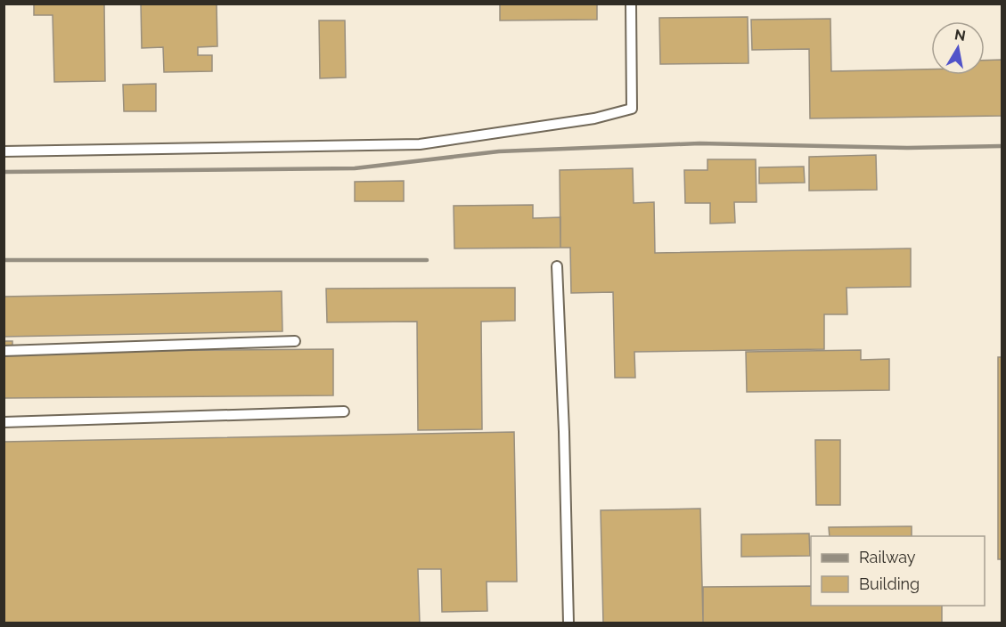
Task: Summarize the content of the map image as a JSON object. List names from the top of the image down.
{
  "legend": ["Railway", "Building"],
  "north": "top"
}
